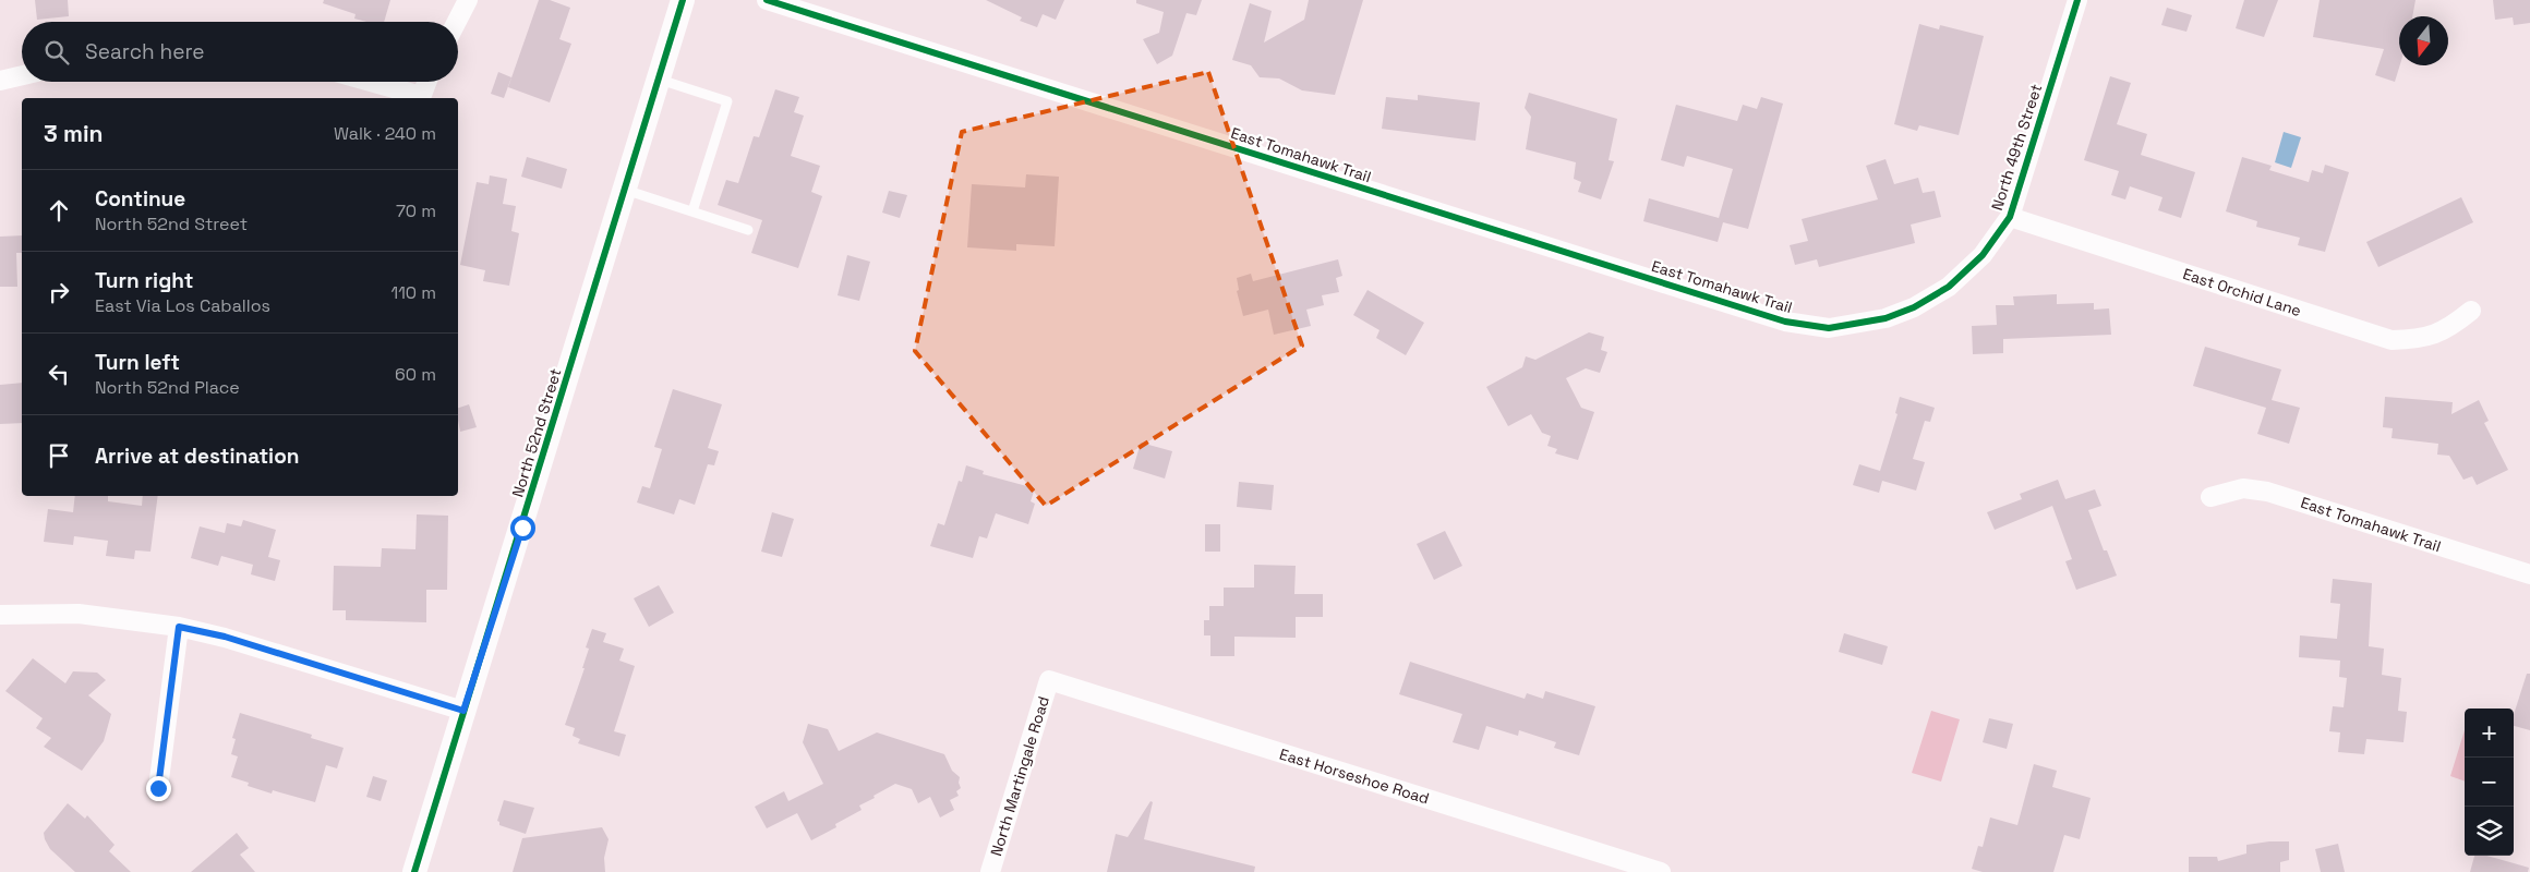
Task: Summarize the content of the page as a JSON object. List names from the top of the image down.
{
  "streets": {
    "street": [
      "North 49th Street",
      "East Tomahawk Trail",
      "East Orchid Lane",
      "North 52nd Street",
      "North Martingale Road",
      "East Horseshoe Road"
    ]
  },
  "crossings": [
    ["North 49th Street", "East Tomahawk Trail"],
    ["North 49th Street", "East Orchid Lane"],
    ["North Martingale Road", "East Horseshoe Road"]
  ],
  "north": "bottom",
  "page": {
    "search": "Search here",
    "heading": ["3 min", "Walk · 240 m"],
    "list": [
      ["Continue", "North 52nd Street", "70 m"],
      ["Turn right", "East Via Los Caballos", "110 m"],
      ["Turn left", "North 52nd Place", "60 m"],
      "Arrive at destination"
    ],
    "map_buttons": ["+", "−"]
  }
}
